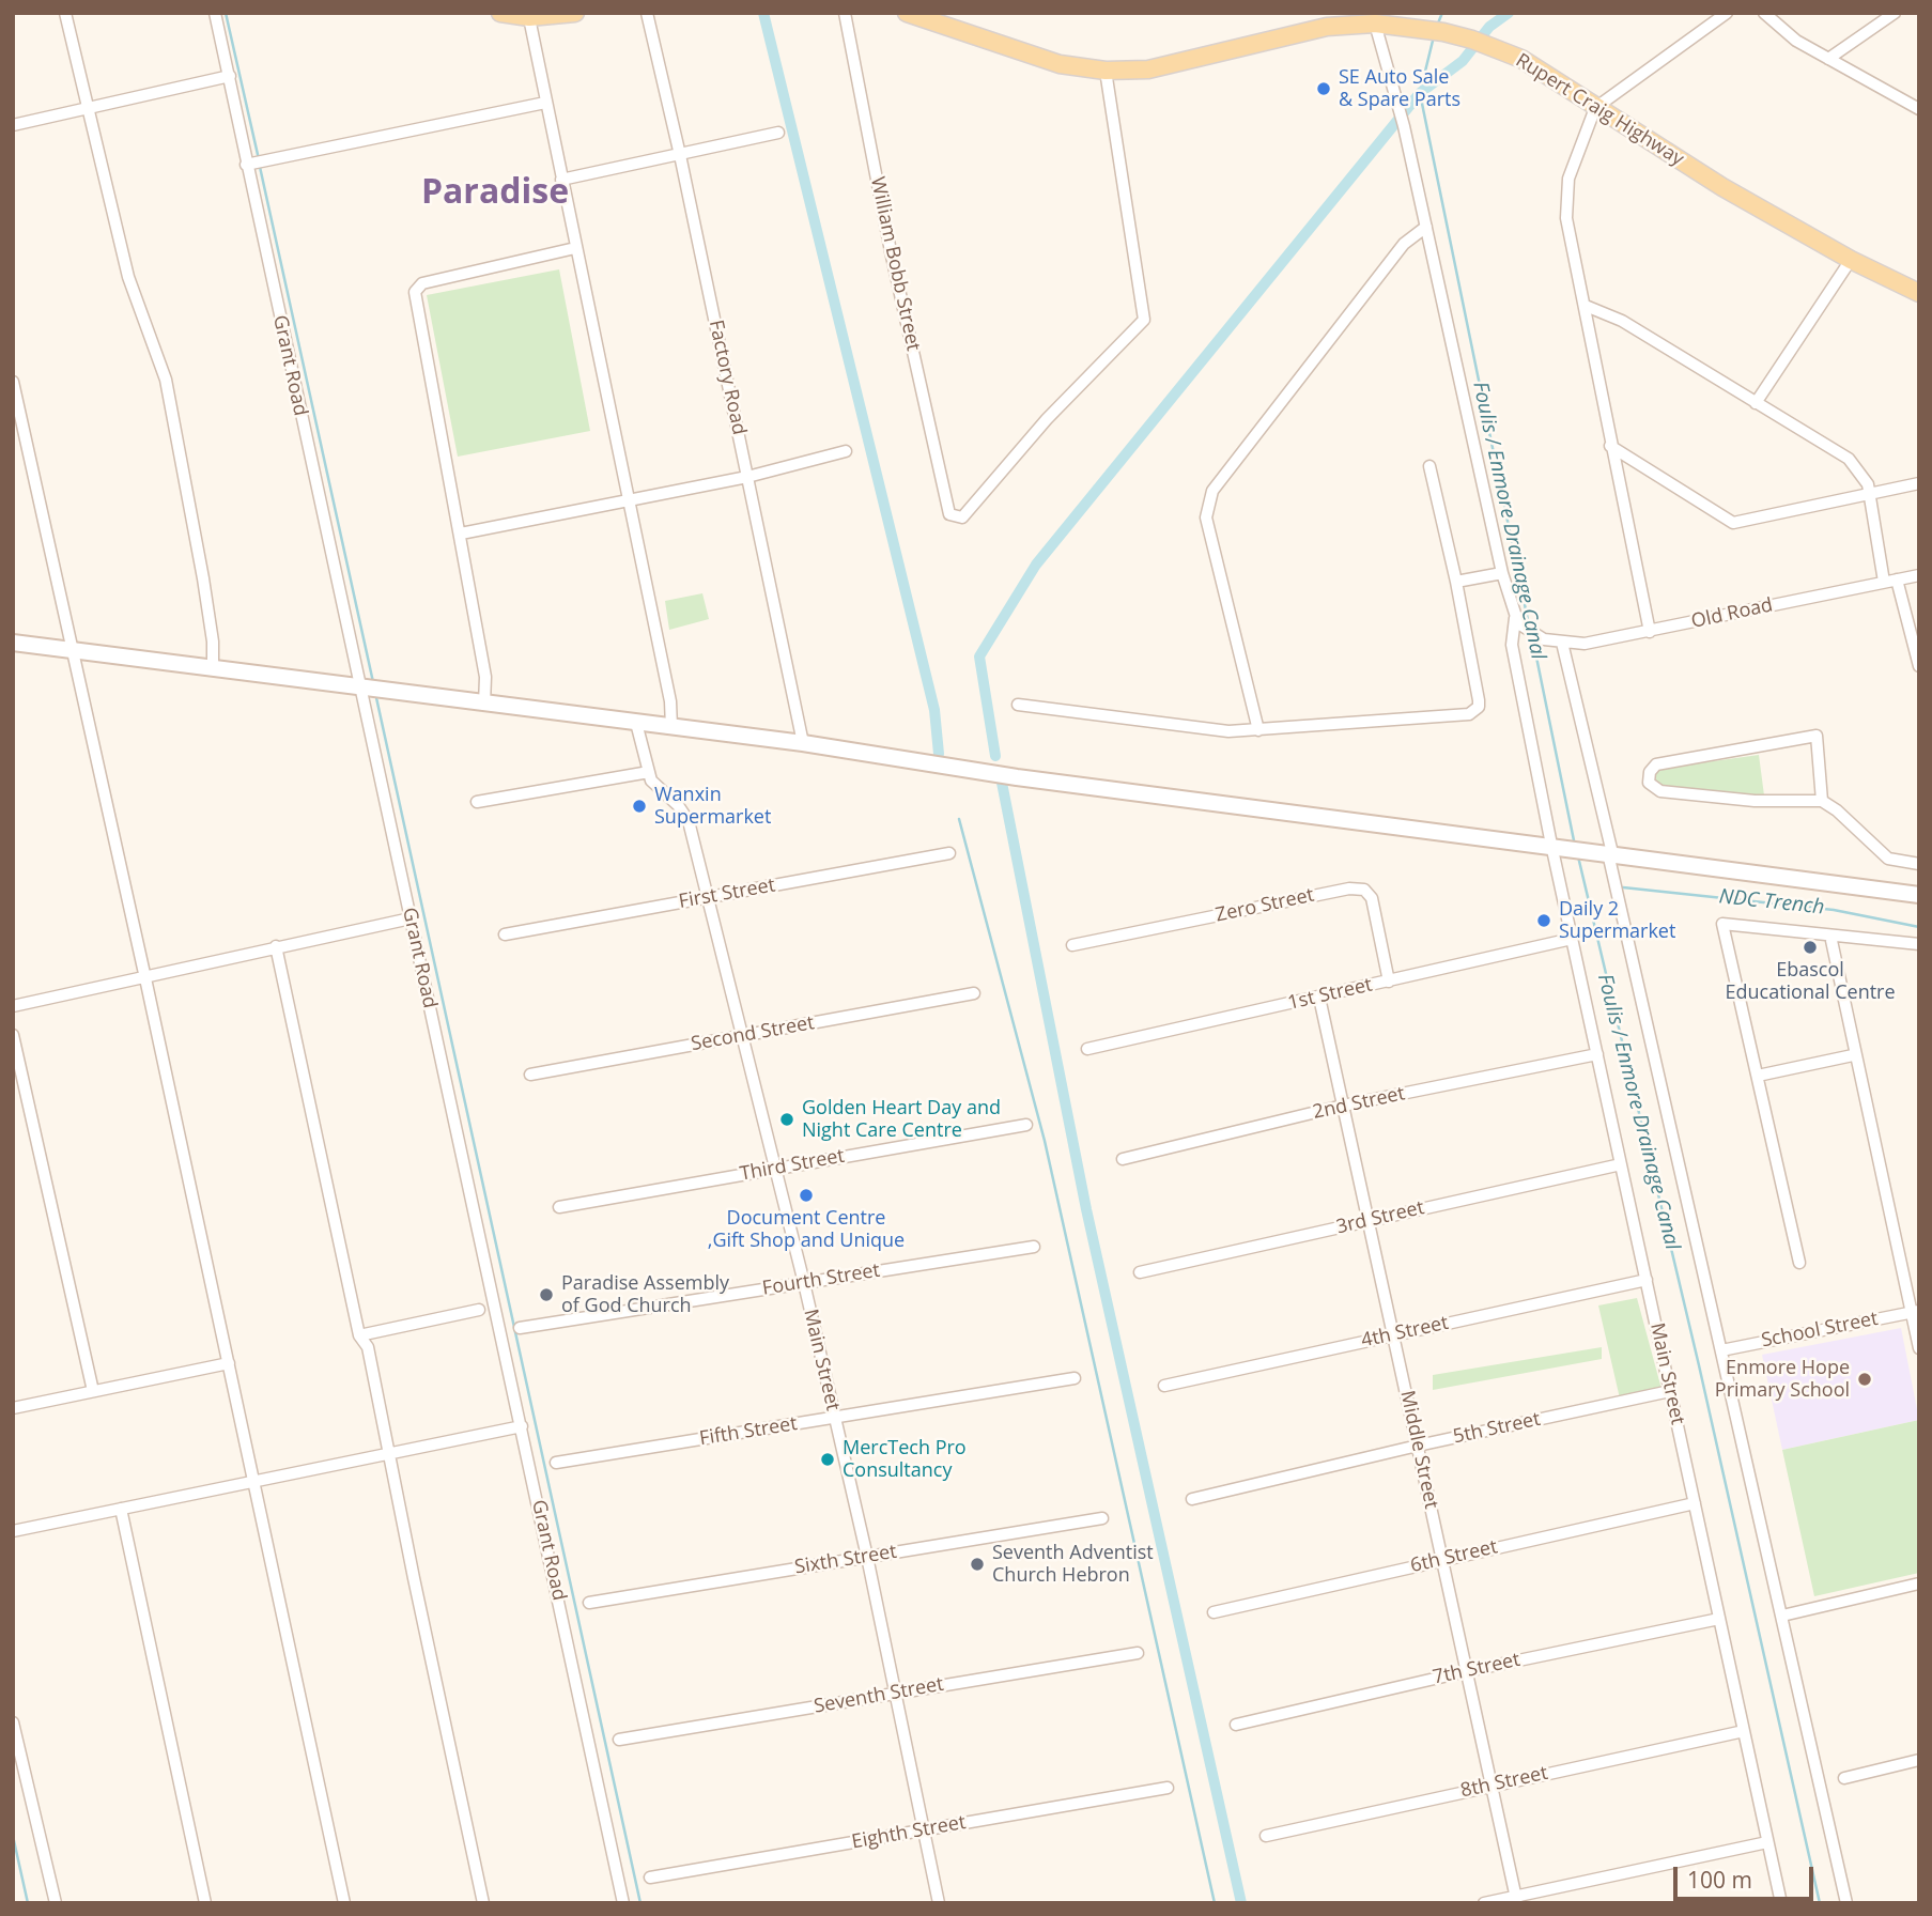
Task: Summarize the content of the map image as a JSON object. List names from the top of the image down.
{
  "streets": {
    "main road": ["Rupert Craig Highway"],
    "street": [
      "William Bobb Street",
      "Grant Road",
      "Factory Road",
      "Old Road",
      "First Street",
      "Zero Street",
      "1st Street",
      "Second Street",
      "2nd Street",
      "Third Street",
      "3rd Street",
      "Fourth Street",
      "School Street",
      "4th Street",
      "Main Street",
      "5th Street",
      "Fifth Street",
      "Middle Street",
      "6th Street",
      "Sixth Street",
      "7th Street",
      "Seventh Street",
      "8th Street",
      "Eighth Street"
    ]
  },
  "crossings": [
    ["Rupert Craig Highway", "William Bobb Street"],
    ["Rupert Craig Highway", "Main Street"],
    ["Old Road", "Main Street"],
    ["First Street", "Main Street"],
    ["Zero Street", "1st Street"],
    ["1st Street", "Main Street"],
    ["1st Street", "Middle Street"],
    ["Second Street", "Main Street"],
    ["2nd Street", "Main Street"],
    ["2nd Street", "Middle Street"],
    ["Third Street", "Main Street"],
    ["3rd Street", "Main Street"],
    ["3rd Street", "Middle Street"],
    ["Fourth Street", "Main Street"],
    ["4th Street", "Main Street"],
    ["4th Street", "Middle Street"],
    ["Main Street", "5th Street"],
    ["Main Street", "Fifth Street"],
    ["Main Street", "6th Street"],
    ["Main Street", "Sixth Street"],
    ["Main Street", "7th Street"],
    ["Main Street", "Seventh Street"],
    ["Main Street", "8th Street"],
    ["Main Street", "Eighth Street"],
    ["5th Street", "Middle Street"],
    ["Middle Street", "6th Street"],
    ["Middle Street", "7th Street"],
    ["Middle Street", "8th Street"]
  ],
  "districts": ["Paradise"],
  "water": ["Foulis / Enmore Drainage Canal", "NDC Trench"],
  "places": [
    "SE Auto Sale & Spare Parts",
    "Wanxin Supermarket",
    "Daily 2 Supermarket",
    "Ebascol Educational Centre",
    "Golden Heart Day and Night Care Centre",
    "Document Centre ,Gift Shop and Unique",
    "Paradise Assembly of God Church",
    "Enmore Hope Primary School",
    "MercTech Pro Consultancy",
    "Seventh Adventist Church Hebron"
  ],
  "scale_bar": "100 m"
}
